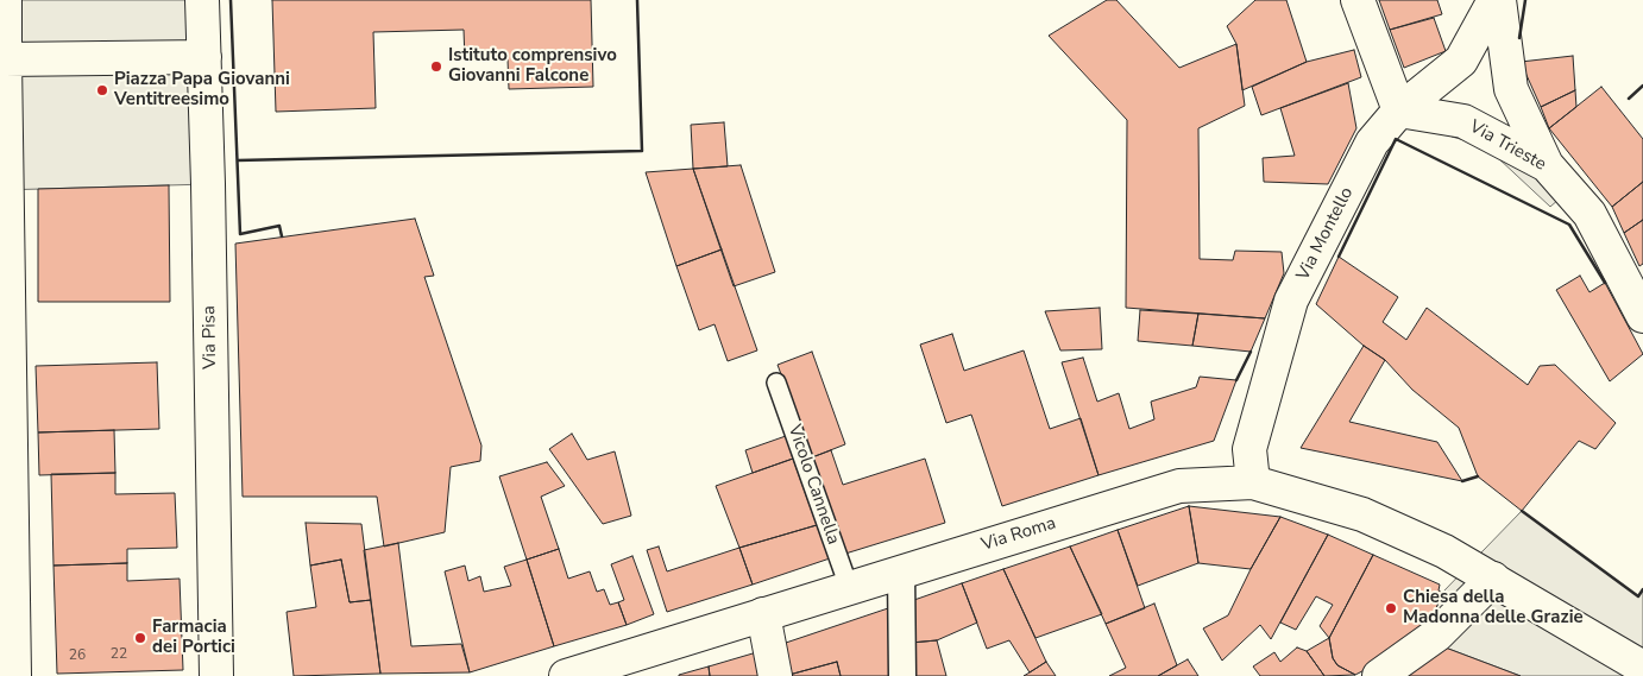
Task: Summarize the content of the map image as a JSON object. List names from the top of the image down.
{
  "streets": {
    "street": [
      "Via Trieste",
      "Via Montello",
      "Via Pisa",
      "Via Roma"
    ],
    "lane": ["Vicolo Cannella"]
  },
  "crossings": [
    ["Via Trieste", "Via Montello"],
    ["Via Montello", "Via Roma"],
    ["Vicolo Cannella", "Via Roma"]
  ],
  "places": [
    "Istituto comprensivo Giovanni Falcone",
    "Piazza Papa Giovanni Ventitreesimo",
    "Chiesa della Madonna delle Grazie",
    "Farmacia dei Portici"
  ],
  "house_numbers": ["22", "26"]
}
